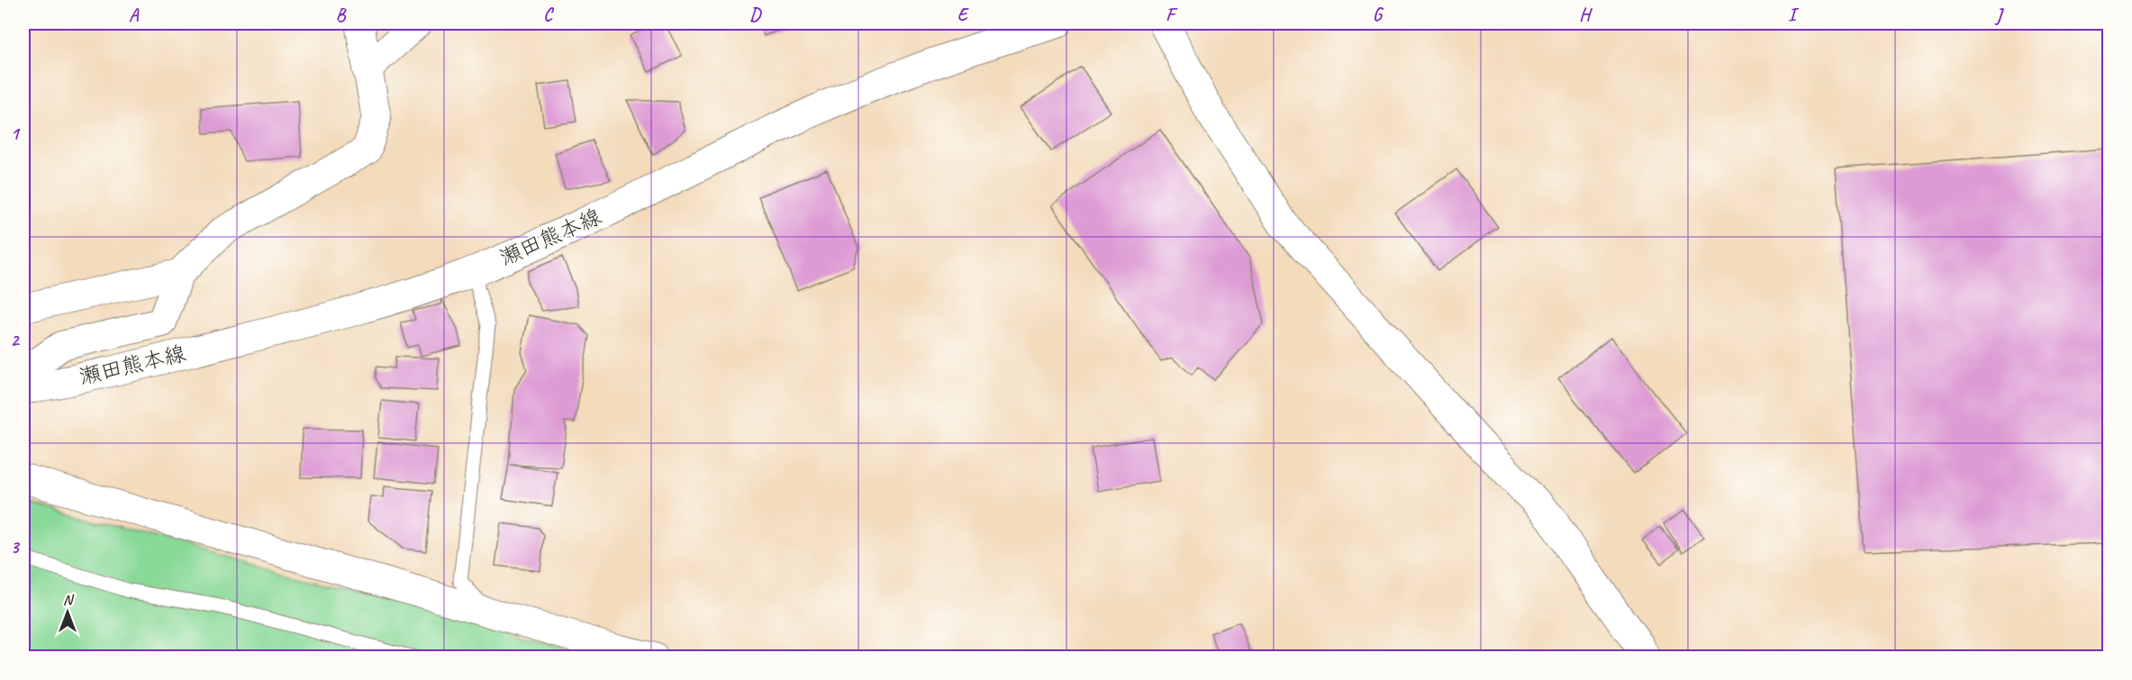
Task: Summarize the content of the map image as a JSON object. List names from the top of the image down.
{
  "streets": {
    "main road": ["瀬田熊本線"]
  },
  "north": "top",
  "grid": {
    "columns": [
      "A",
      "B",
      "C",
      "D",
      "E",
      "F",
      "G",
      "H",
      "I",
      "J"
    ],
    "rows": ["1", "2", "3"]
  }
}
